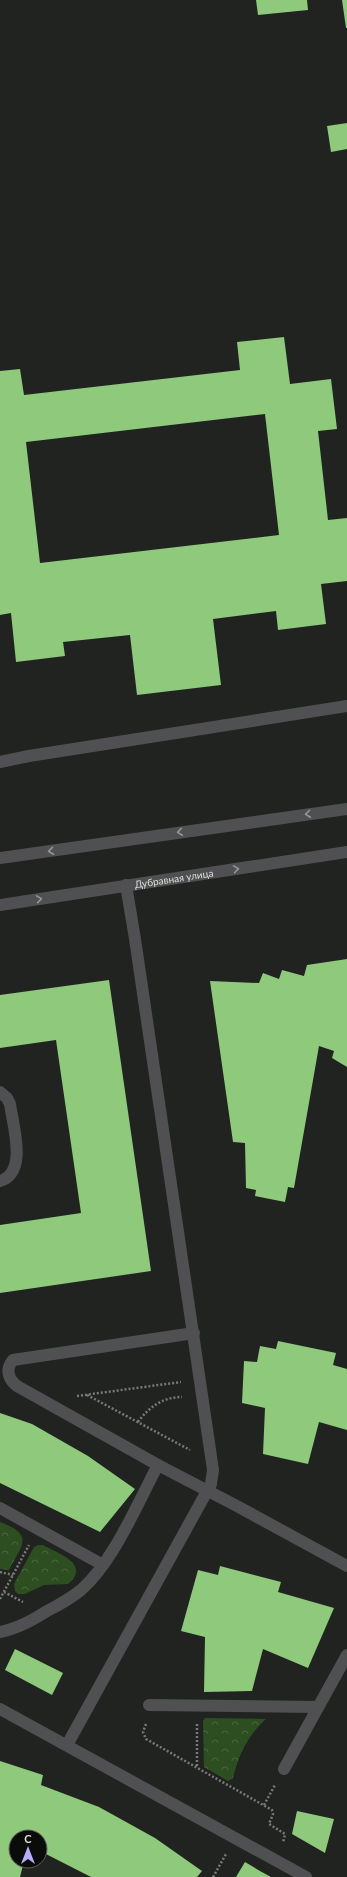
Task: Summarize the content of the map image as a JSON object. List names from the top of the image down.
{
  "streets": {
    "street": ["Дубравная улица"]
  },
  "north": "top"
}
